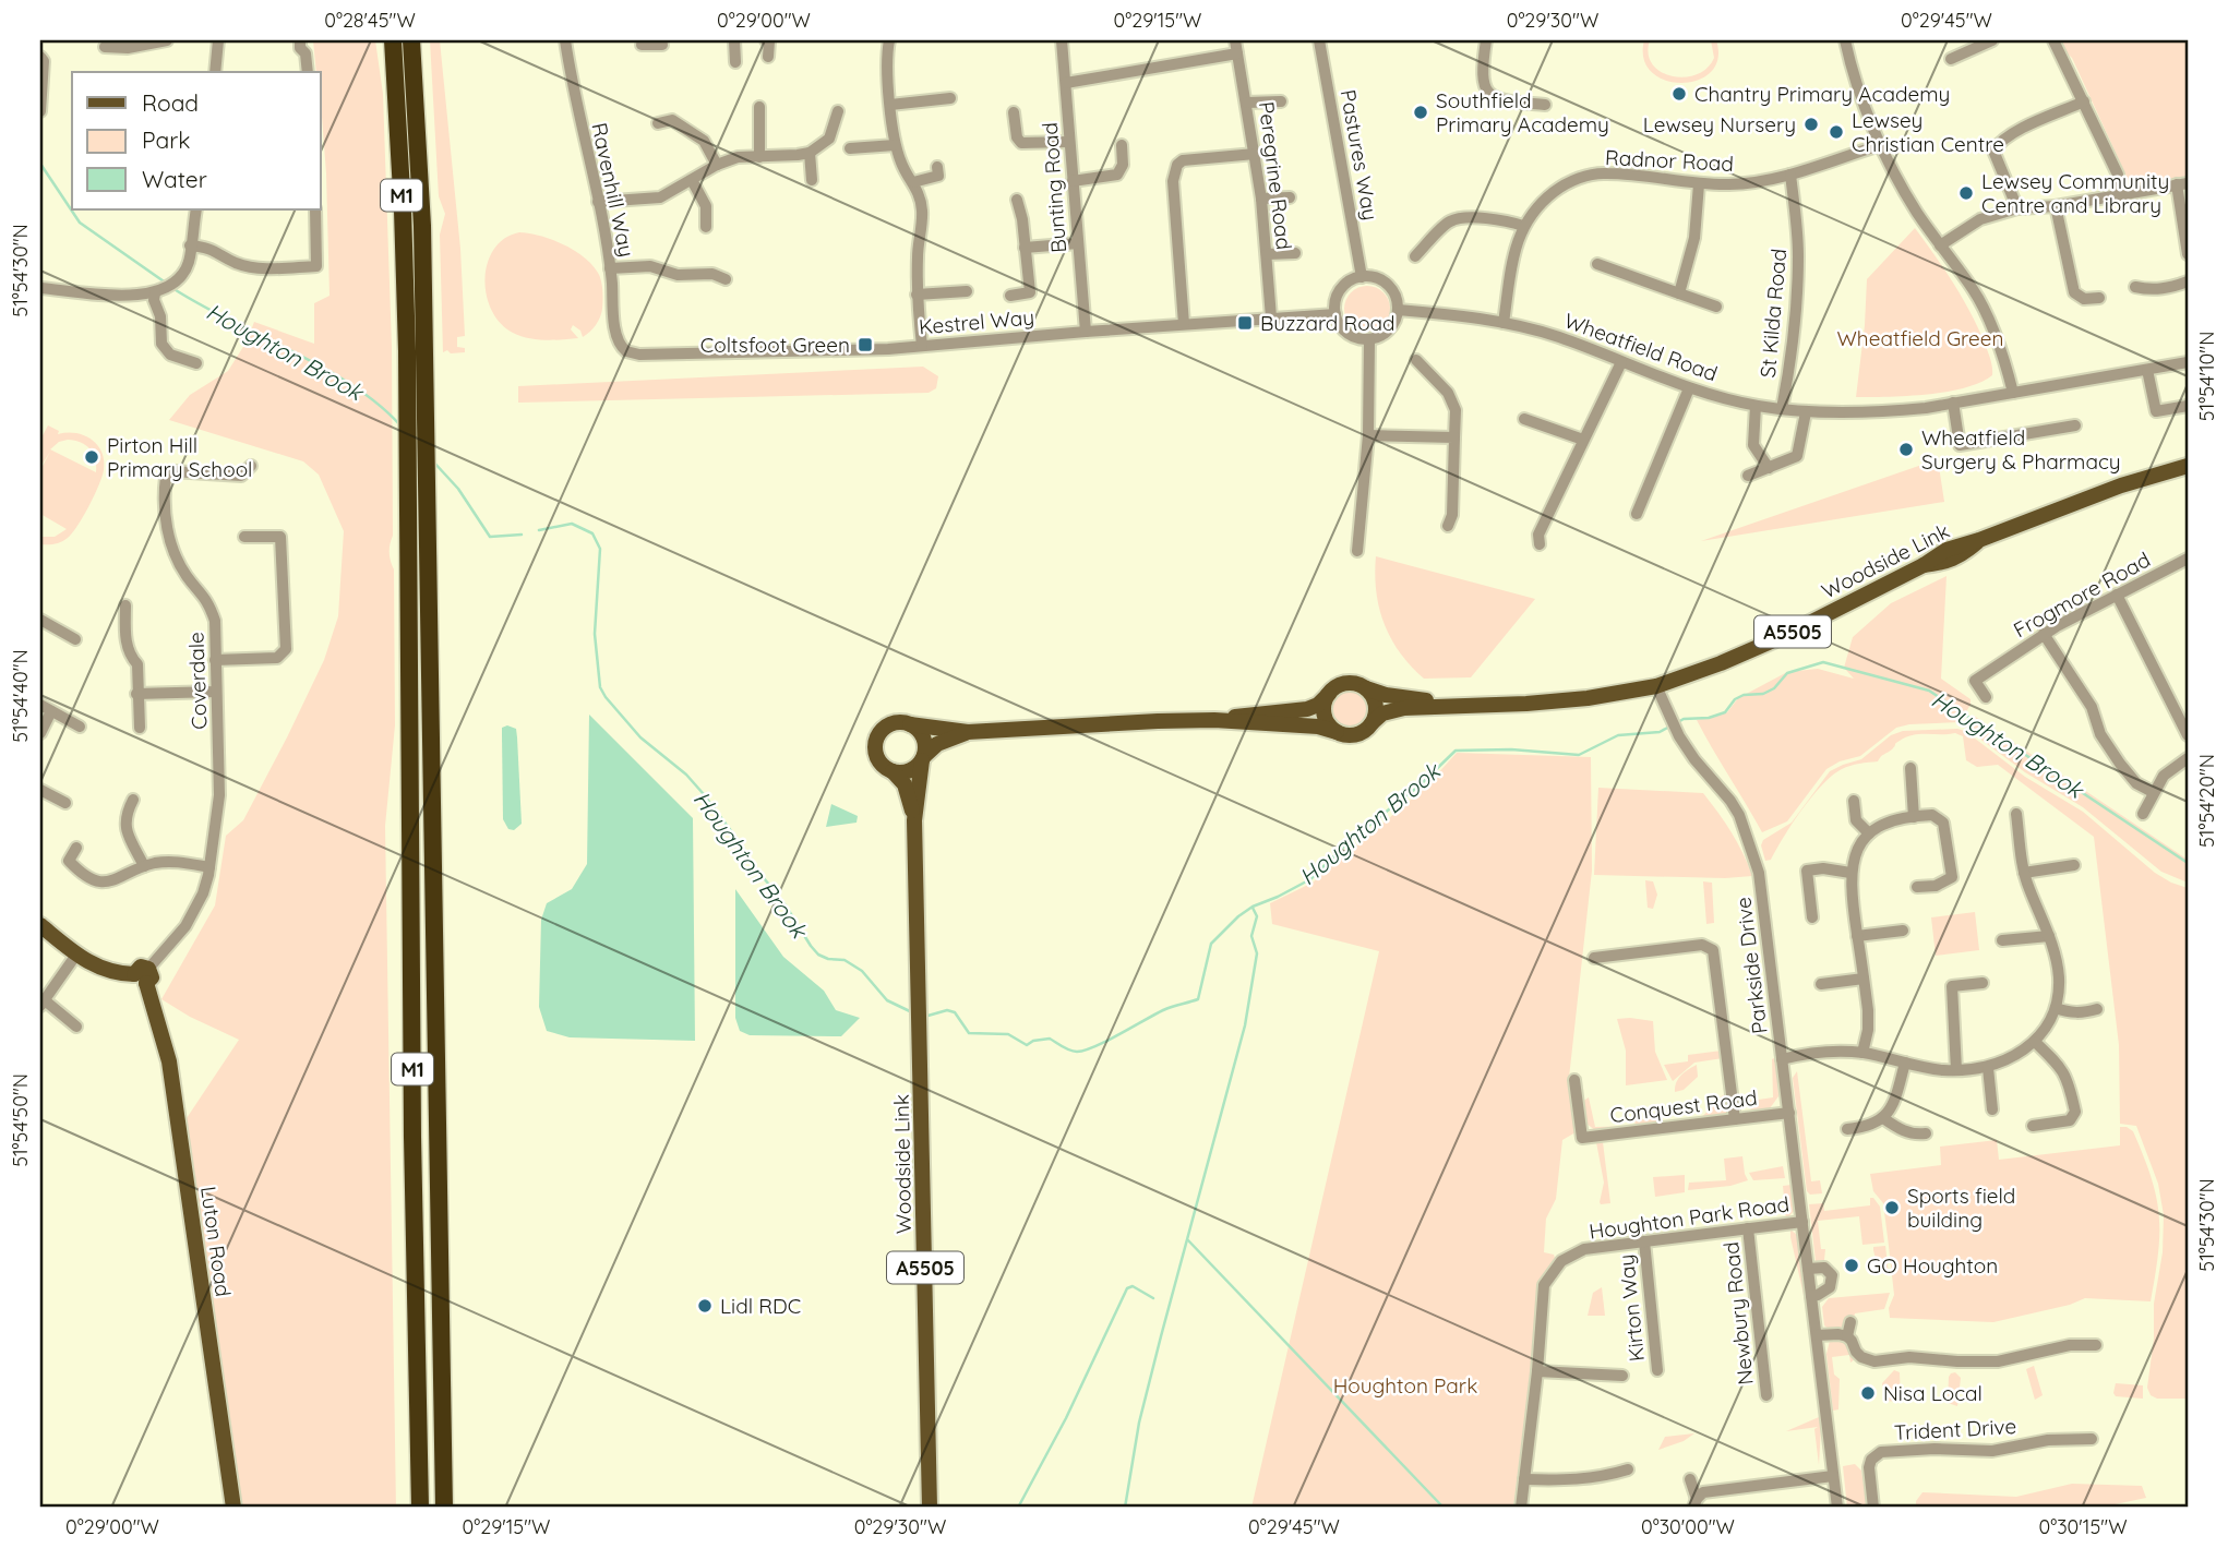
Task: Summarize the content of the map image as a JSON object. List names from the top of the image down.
{
  "streets": {
    "highway": ["M1"],
    "main road": ["Woodside Link", "A5505", "Luton Road"],
    "street": [
      "Pastures Way",
      "Radnor Road",
      "Peregrine Road",
      "Bunting Road",
      "Ravenhill Way",
      "St Kilda Road",
      "Kestrel Way",
      "Wheatfield Road",
      "Frogmore Road",
      "Coverdale",
      "Parkside Drive",
      "Conquest Road",
      "Houghton Park Road",
      "Kirton Way",
      "Newbury Road",
      "Trident Drive"
    ]
  },
  "crossings": [
    ["Pastures Way", "Kestrel Way"],
    ["Pastures Way", "Wheatfield Road"],
    ["Radnor Road", "St Kilda Road"],
    ["Radnor Road", "Wheatfield Road"],
    ["Peregrine Road", "Kestrel Way"],
    ["Bunting Road", "Kestrel Way"],
    ["Ravenhill Way", "Kestrel Way"],
    ["St Kilda Road", "Wheatfield Road"],
    ["Kestrel Way", "Wheatfield Road"],
    ["Woodside Link", "A5505"],
    ["Woodside Link", "Parkside Drive"],
    ["Coverdale", "Luton Road"],
    ["Parkside Drive", "Conquest Road"],
    ["Parkside Drive", "Houghton Park Road"],
    ["Houghton Park Road", "Kirton Way"],
    ["Houghton Park Road", "Newbury Road"]
  ],
  "water": ["Houghton Brook"],
  "parks": ["Wheatfield Green", "Houghton Park"],
  "places": {
    "other": [
      "Chantry Primary Academy",
      "Southfield Primary Academy",
      "Lewsey Nursery",
      "Lewsey Christian Centre",
      "Lewsey Community Centre and Library",
      "Wheatfield Surgery & Pharmacy",
      "Pirton Hill Primary School",
      "Sports field building",
      "GO Houghton",
      "Lidl RDC",
      "Nisa Local"
    ],
    "transit": ["Buzzard Road", "Coltsfoot Green"]
  },
  "legend": ["Road", "Park", "Water"],
  "coordinates": [
    "0°28'45\"W",
    "0°29'00\"W",
    "0°29'15\"W",
    "0°29'30\"W",
    "0°29'45\"W",
    "51°54'30\"N",
    "51°54'10\"N",
    "51°54'40\"N",
    "51°54'20\"N",
    "51°54'50\"N",
    "0°30'00\"W",
    "0°30'15\"W"
  ]
}
